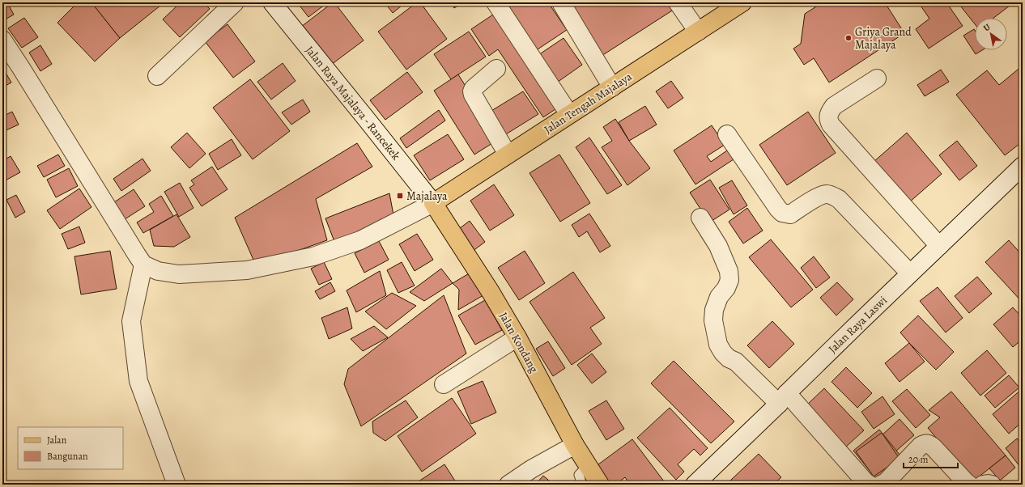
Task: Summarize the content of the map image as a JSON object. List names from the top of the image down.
{
  "streets": {
    "main road": ["Jalan Tengah Majalaya", "Jalan Kondang"],
    "street": ["Jalan Raya Majalaya - Rancekek", "Jalan Raya Laswi"]
  },
  "crossings": [
    ["Jalan Raya Majalaya - Rancekek", "Jalan Tengah Majalaya"],
    ["Jalan Raya Majalaya - Rancekek", "Jalan Kondang"],
    ["Jalan Tengah Majalaya", "Jalan Kondang"]
  ],
  "places": {
    "other": ["Griya Grand Majalaya"],
    "transit": ["Majalaya"]
  },
  "legend": ["Jalan", "Bangunan"],
  "scale_bar": "20 m",
  "north": "top left"
}
